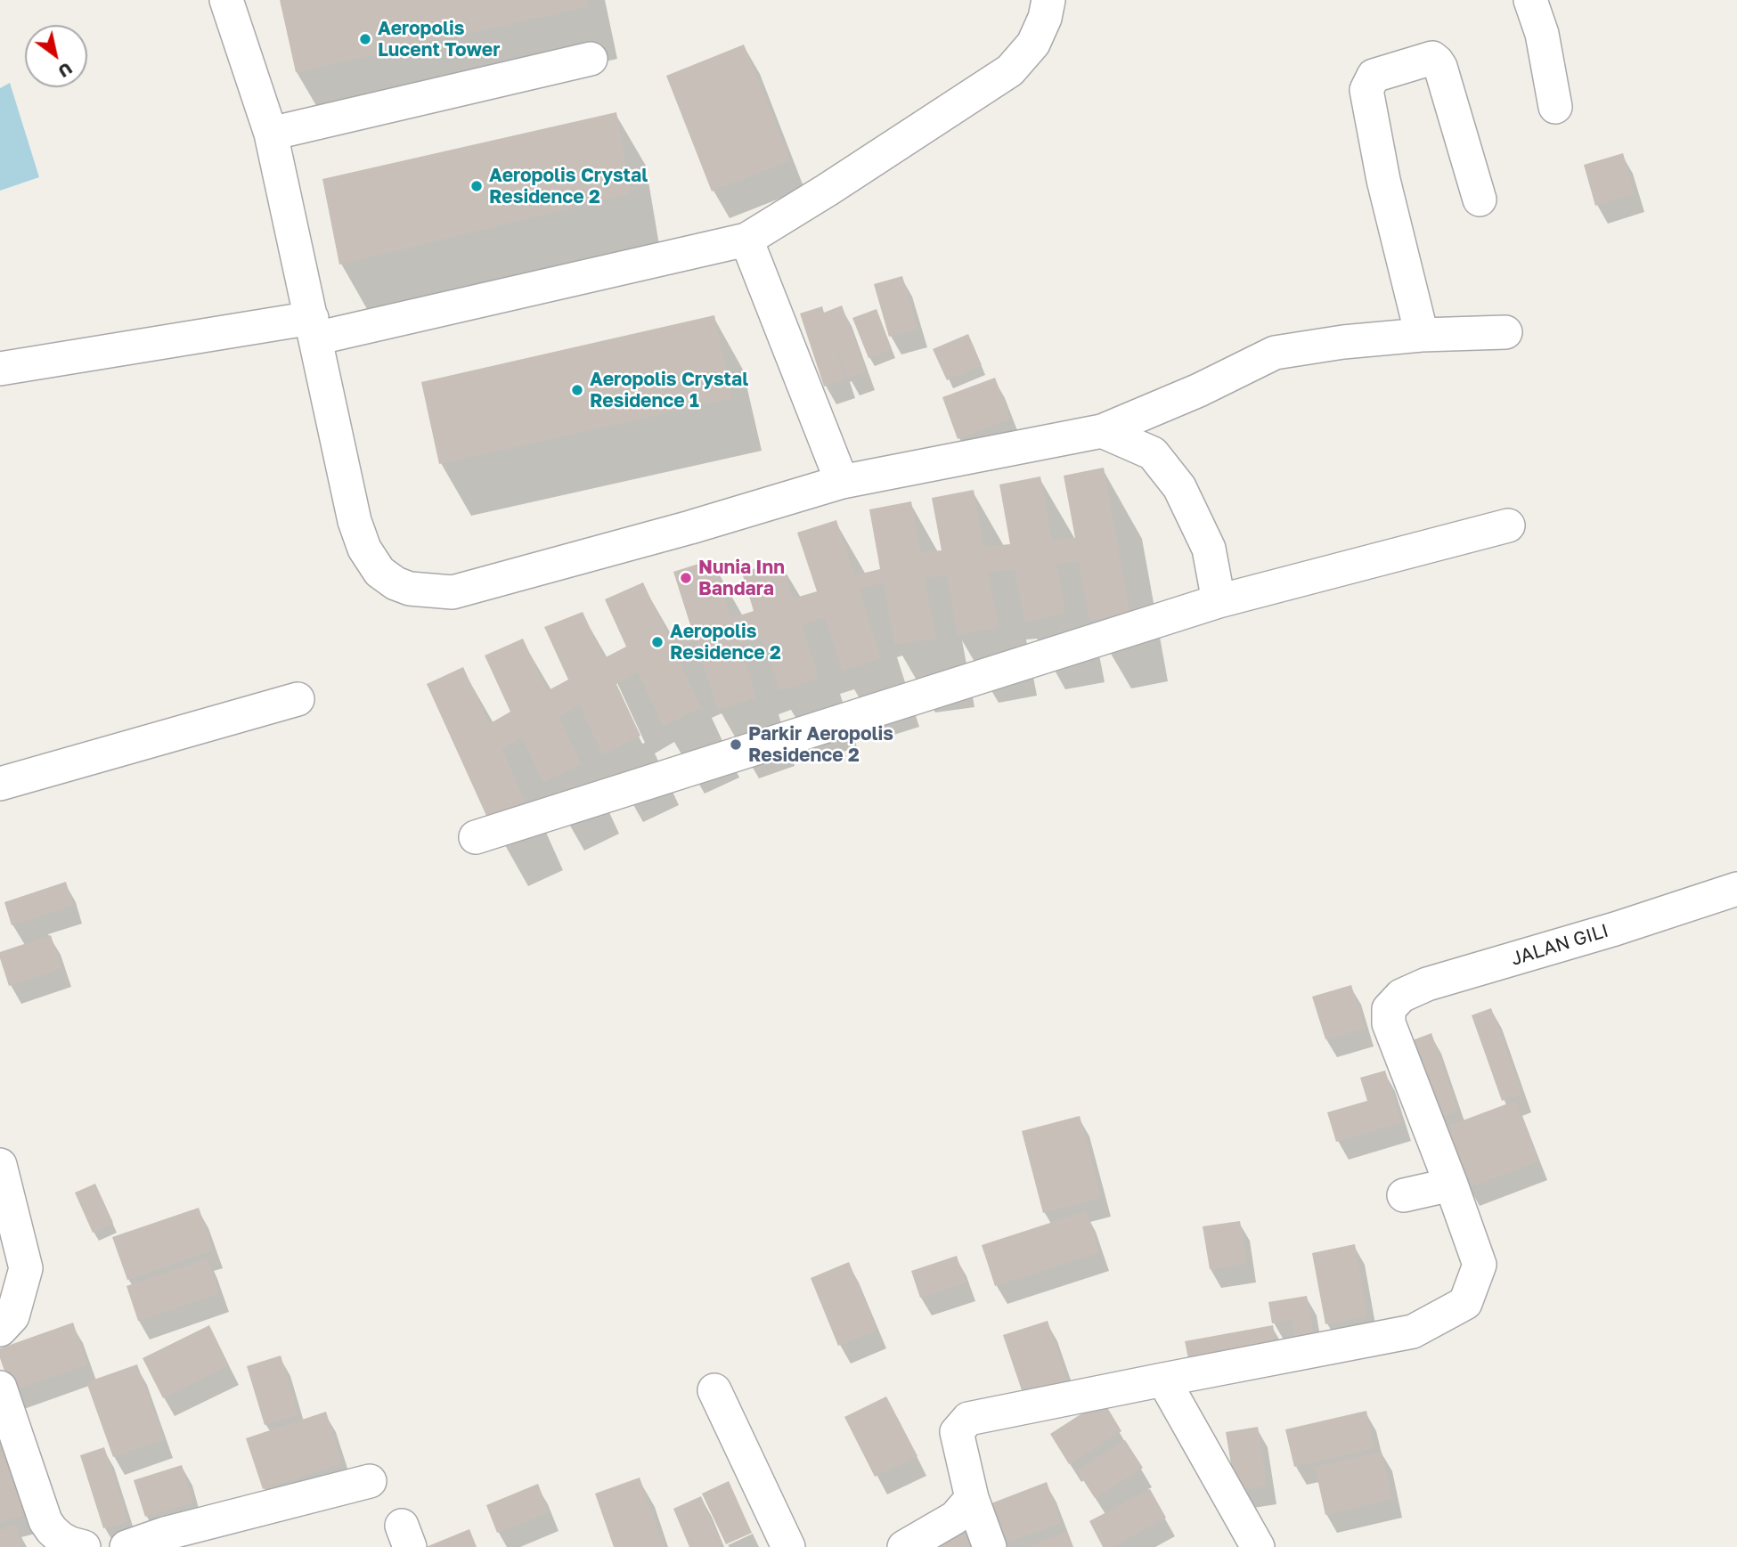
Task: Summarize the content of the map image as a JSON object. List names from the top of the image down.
{
  "streets": {
    "street": ["JALAN GILI"]
  },
  "places": [
    "Aeropolis Lucent Tower",
    "Aeropolis Crystal Residence 2",
    "Aeropolis Crystal Residence 1",
    "Nunia Inn Bandara",
    "Aeropolis Residence 2",
    "Parkir Aeropolis Residence 2"
  ],
  "north": "bottom right"
}
